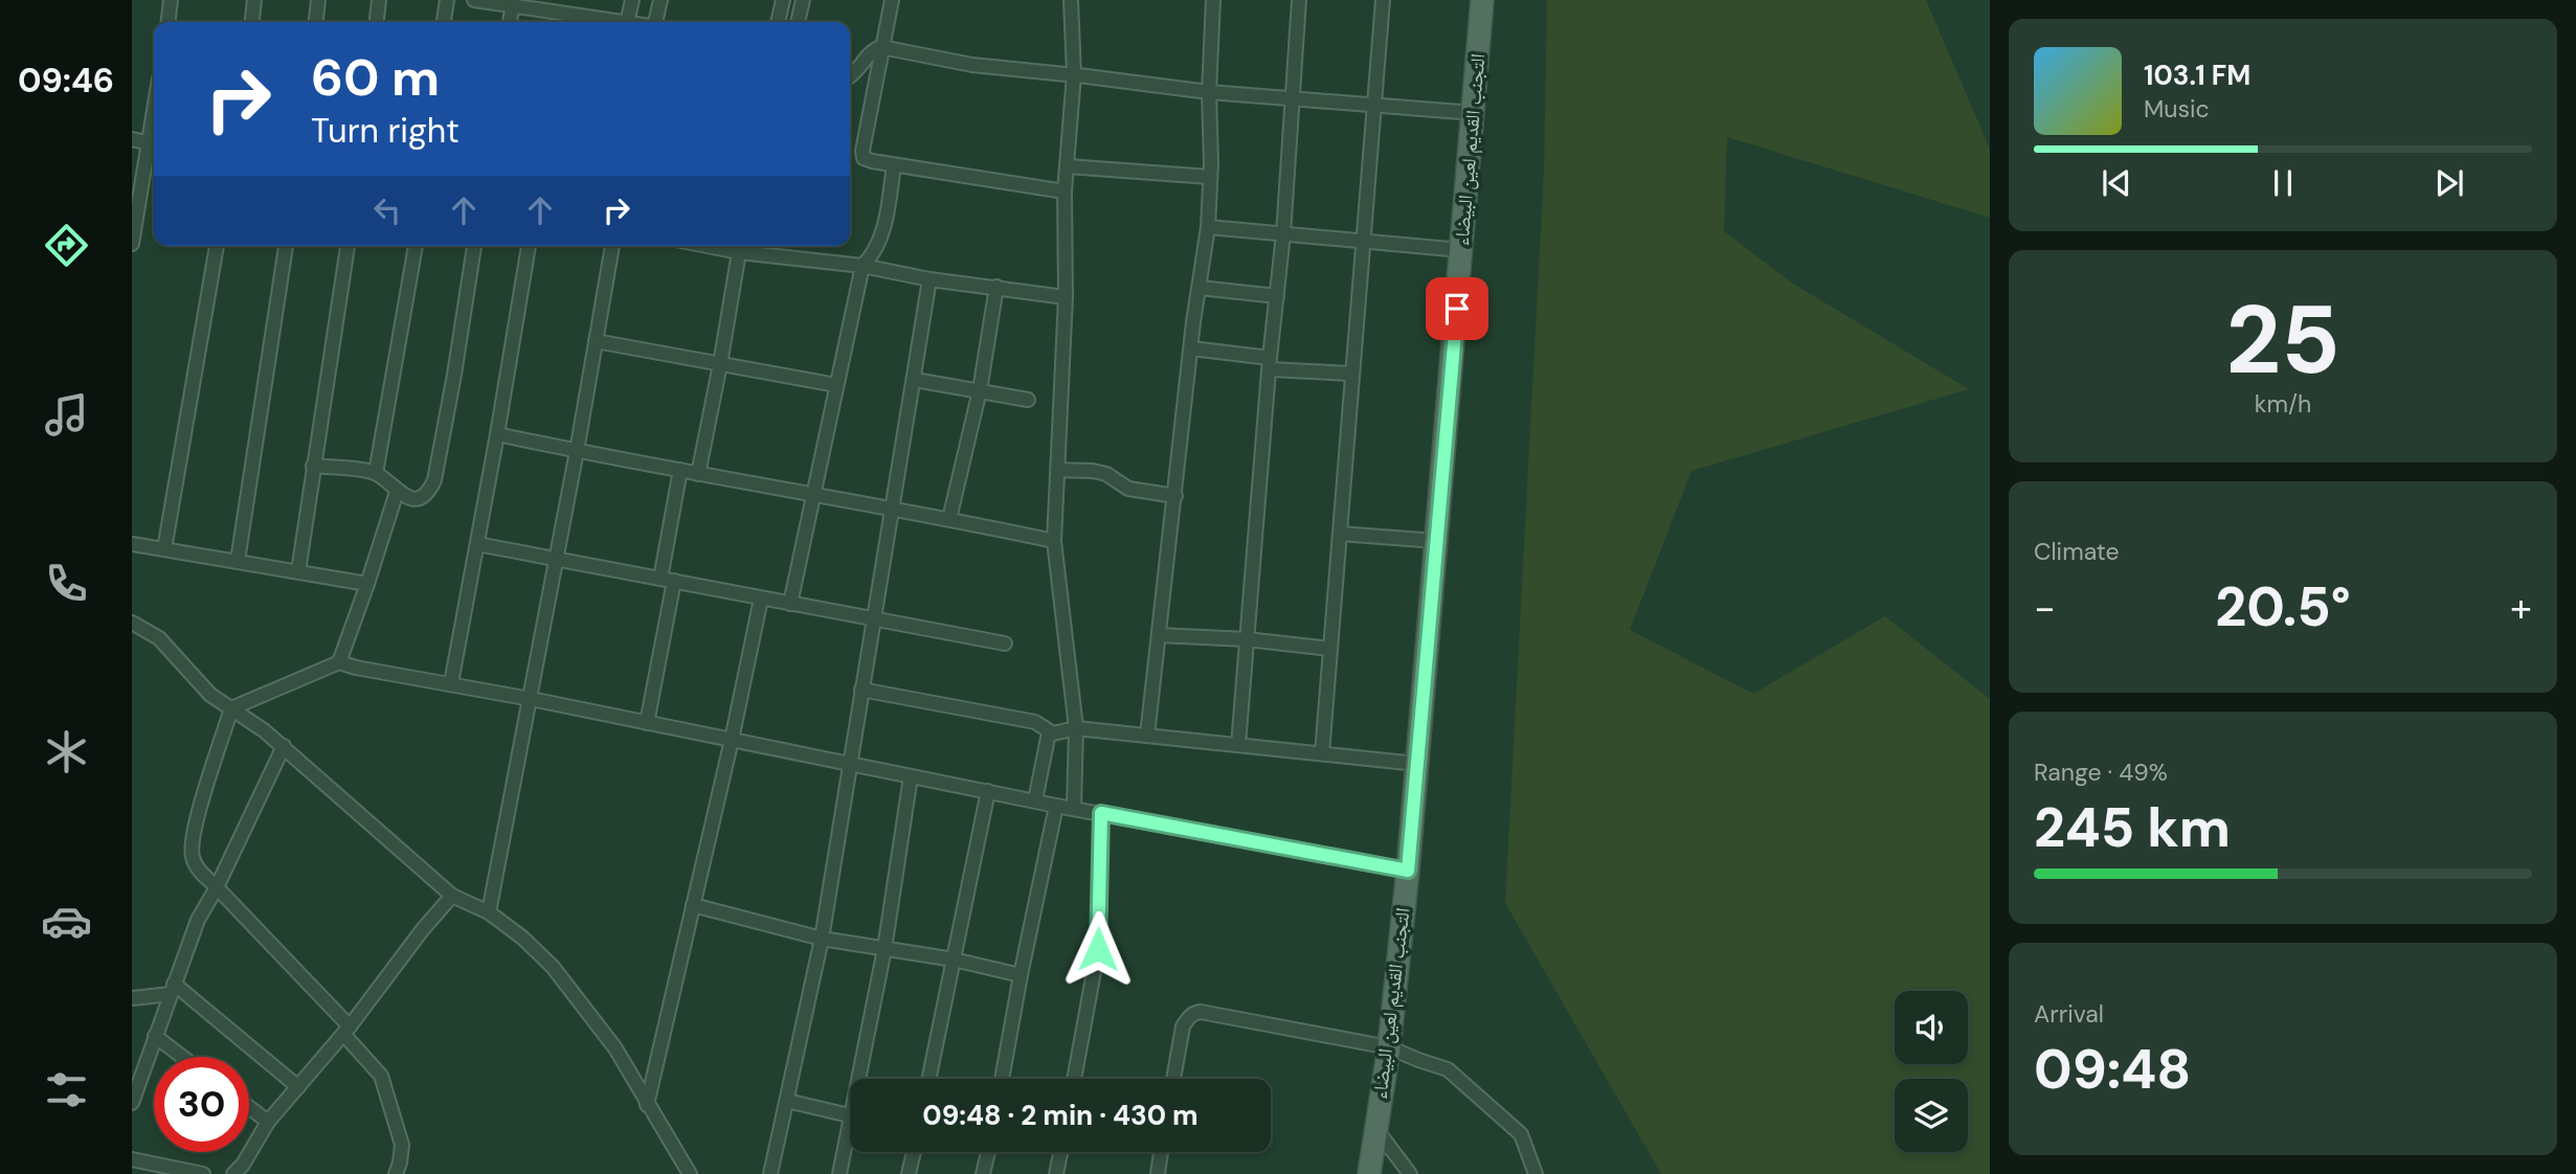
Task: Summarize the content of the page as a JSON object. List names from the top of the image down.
{
  "streets": {
    "main road": ["التجنب القديم لعين البيضاء"]
  },
  "page": {
    "tabs": "09:46",
    "turn": ["60 m", "Turn right"],
    "song": ["103.1 FM", "Music"],
    "tile": [
      ["25", "km/h"],
      "Climate",
      ["Range · 49%", "245 km"],
      ["Arrival", "09:48"]
    ],
    "heat": ["−", "20.5°", "+"],
    "limit": "30",
    "trip": "09:48 · 2 min · 430 m"
  }
}
